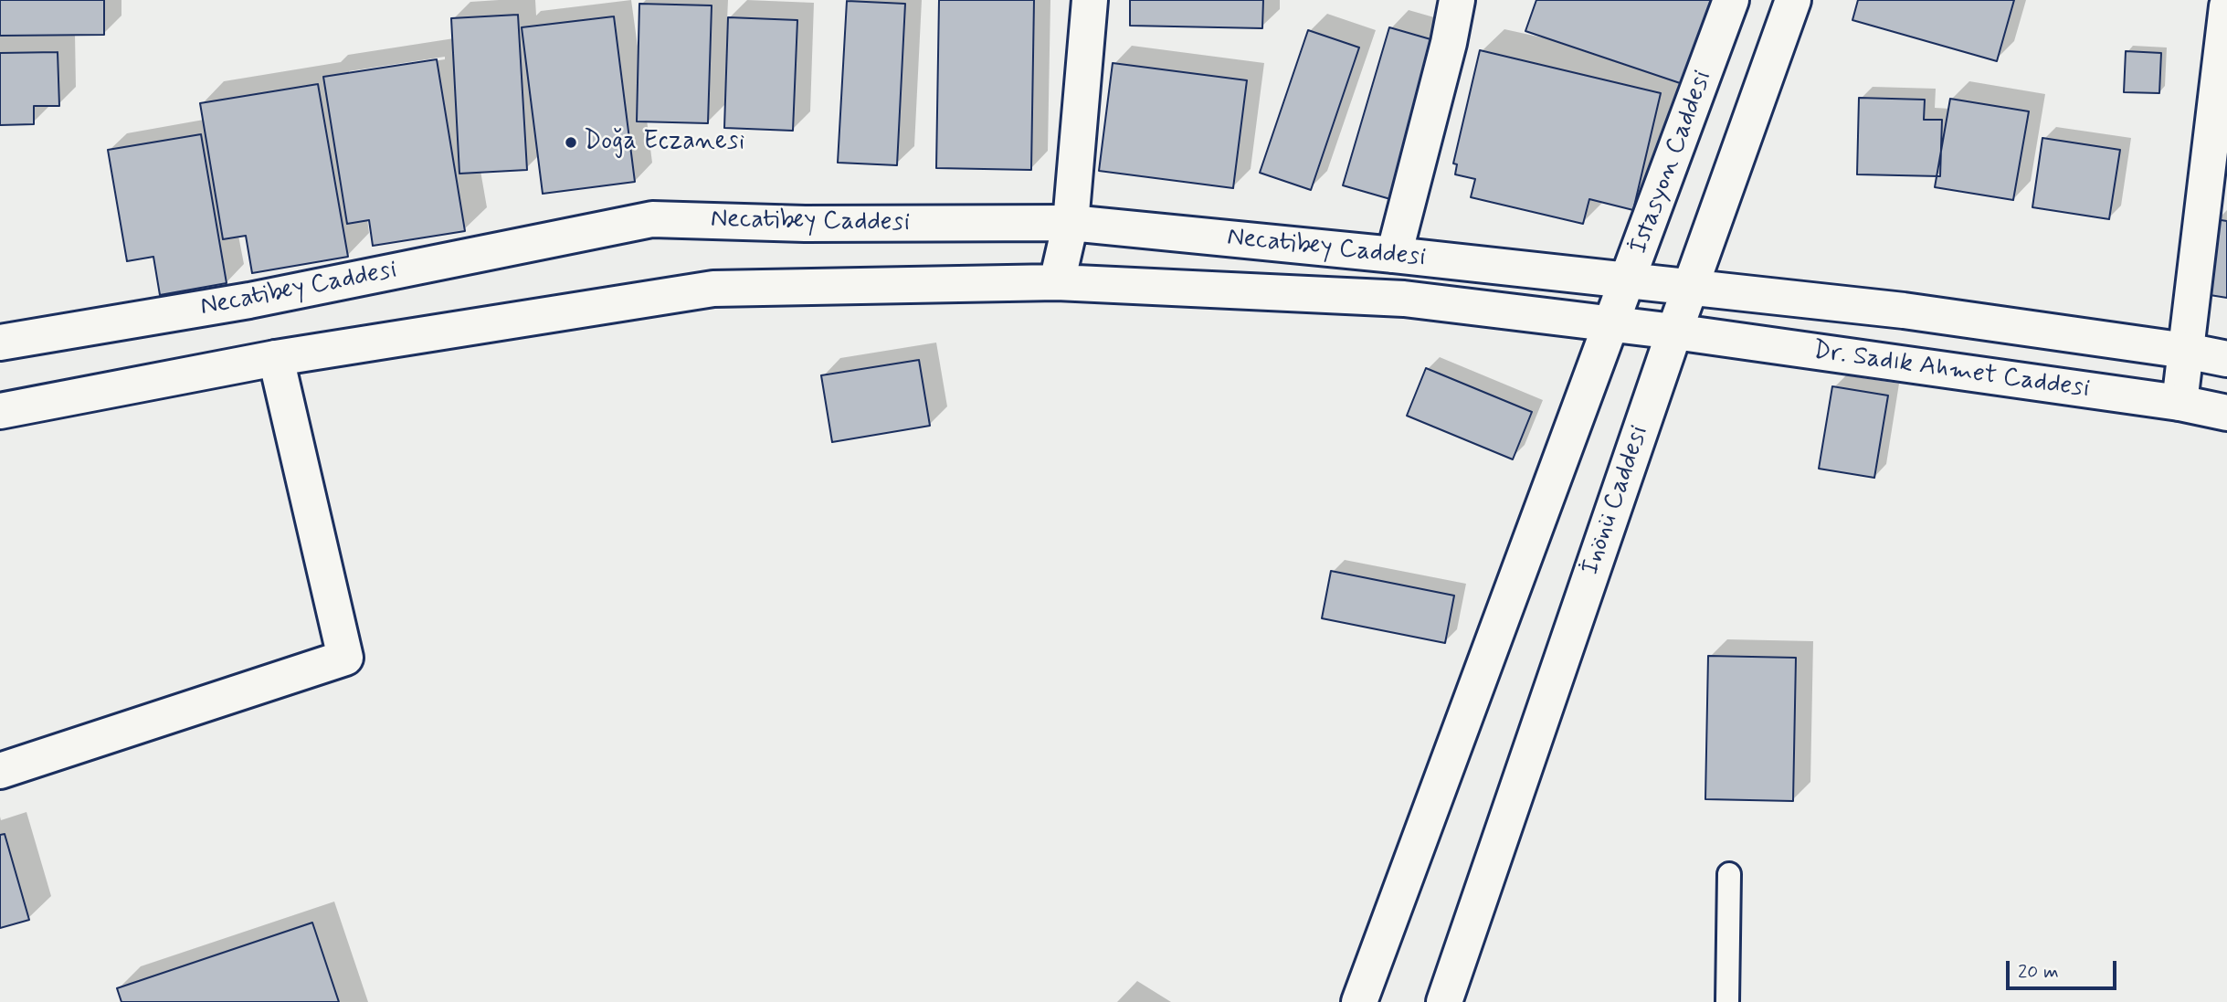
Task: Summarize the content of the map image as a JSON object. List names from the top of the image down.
{
  "streets": {
    "street": [
      "İstasyon Caddesi",
      "Necatibey Caddesi",
      "Dr. Sadık Ahmet Caddesi",
      "İnönü Caddesi"
    ]
  },
  "crossings": [
    ["İstasyon Caddesi", "Necatibey Caddesi"],
    ["Necatibey Caddesi", "Dr. Sadık Ahmet Caddesi"],
    ["Necatibey Caddesi", "İnönü Caddesi"],
    ["Dr. Sadık Ahmet Caddesi", "İnönü Caddesi"]
  ],
  "places": ["Doğa Eczanesi"],
  "scale_bar": "20 m"
}
